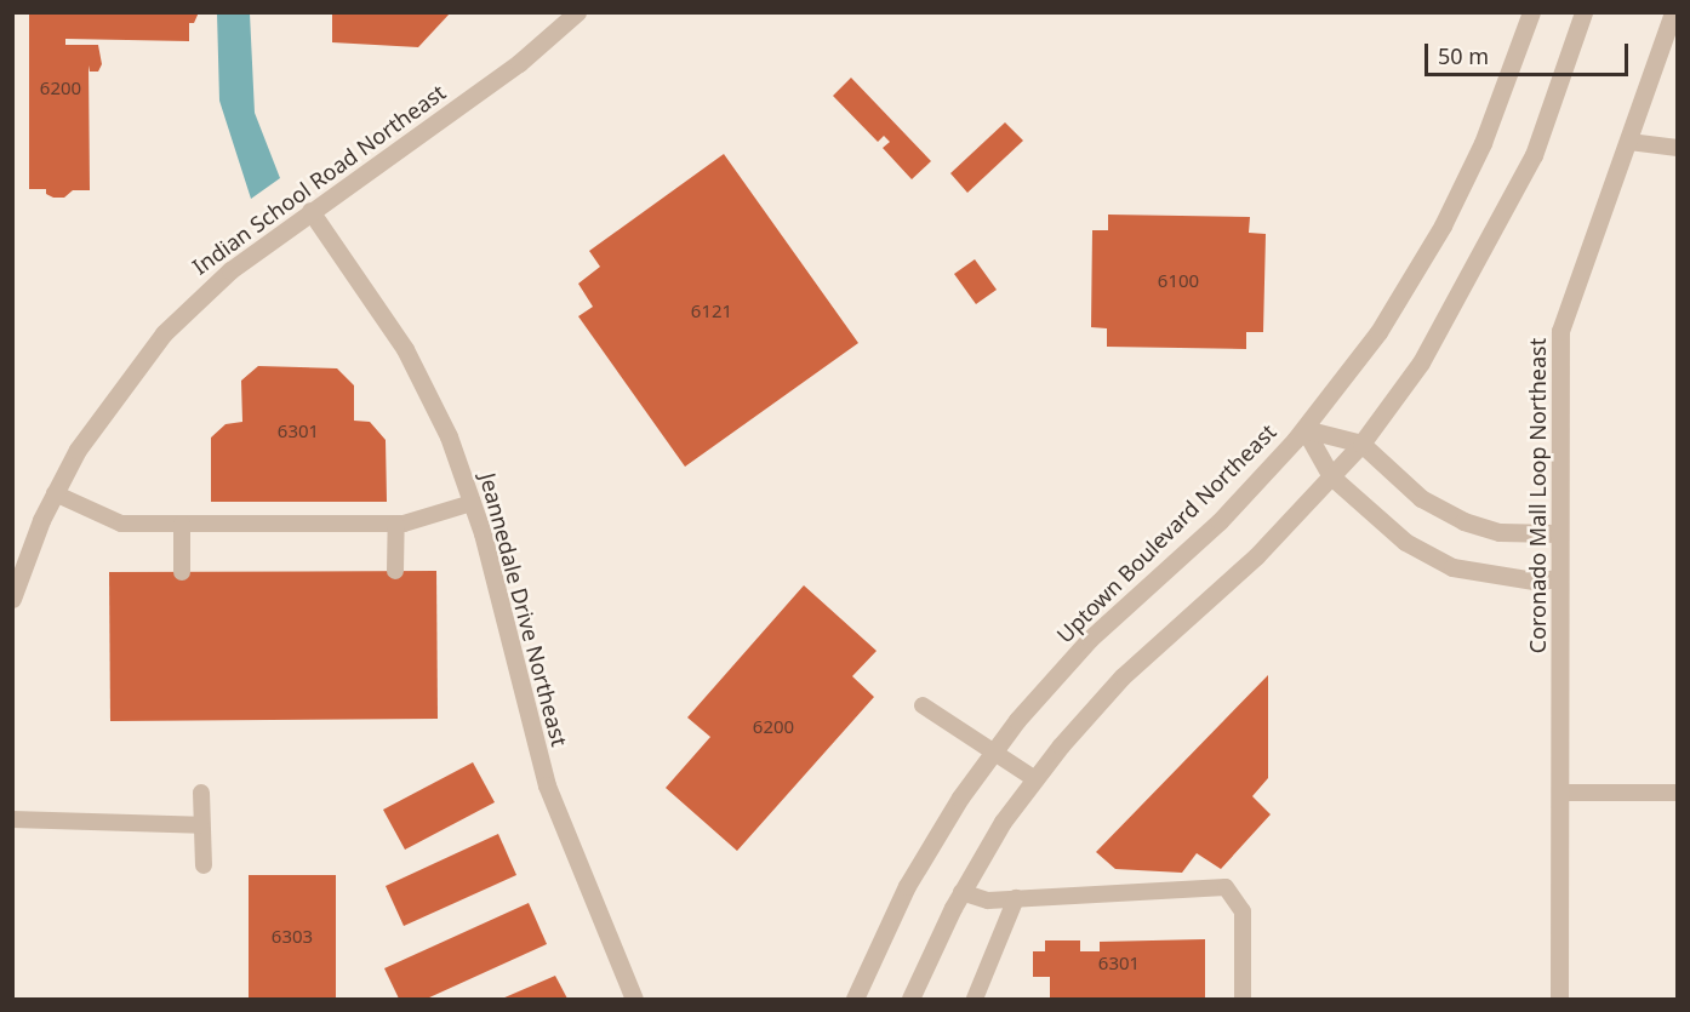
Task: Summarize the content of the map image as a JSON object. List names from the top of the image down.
{
  "streets": {
    "street": [
      "Indian School Road Northeast",
      "Coronado Mall Loop Northeast",
      "Uptown Boulevard Northeast",
      "Jeannedale Drive Northeast"
    ]
  },
  "crossings": [
    ["Indian School Road Northeast", "Jeannedale Drive Northeast"]
  ],
  "house_numbers": [
    "6200",
    "6100",
    "6121",
    "6301",
    "6200",
    "6303",
    "6301"
  ],
  "scale_bar": "50 m"
}
